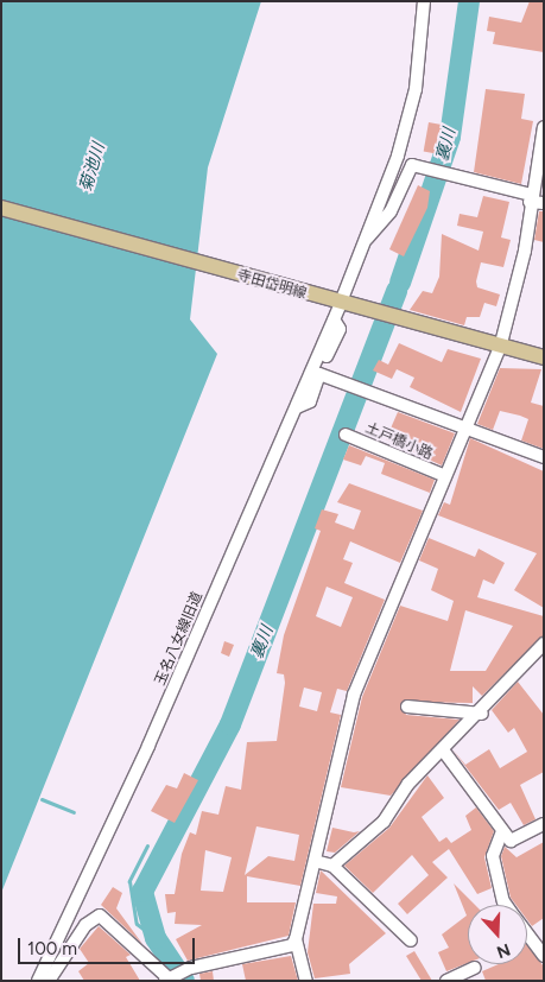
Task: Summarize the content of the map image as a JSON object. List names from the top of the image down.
{
  "streets": {
    "main road": ["寺田岱明線"],
    "street": ["土戸橋小路", "玉名八女線旧道"]
  },
  "crossings": [
    ["寺田岱明線", "玉名八女線旧道"]
  ],
  "water": ["裏川", "菊池川"],
  "scale_bar": "100 m",
  "north": "bottom"
}
